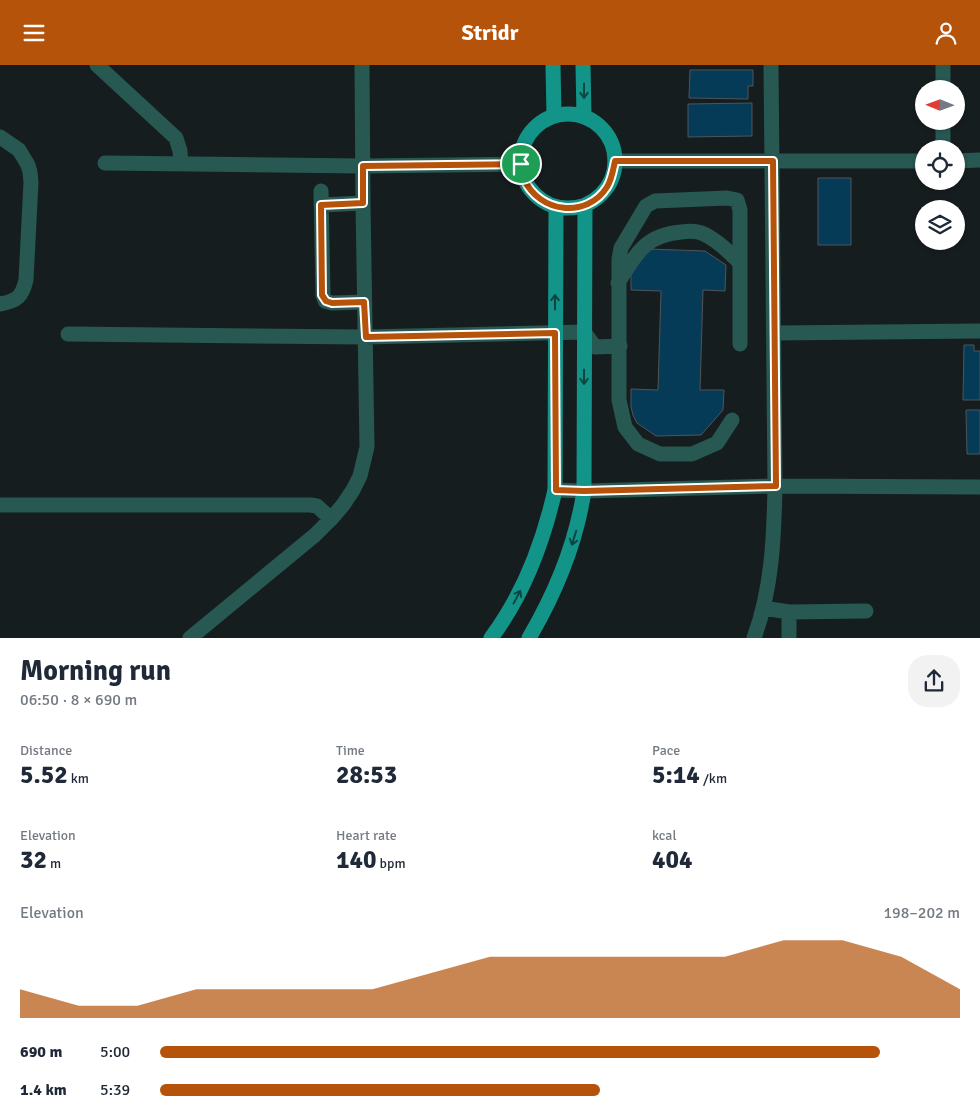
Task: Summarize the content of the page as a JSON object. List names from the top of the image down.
{
  "north": "left",
  "page": {
    "header": "Stridr",
    "heading": ["Morning run", "06:50 · 8 × 690 m"],
    "stats": [
      ["Distance", "5.52 km"],
      ["Time", "28:53"],
      ["Pace", "5:14 /km"],
      ["Elevation", "32 m"],
      ["Heart rate", "140 bpm"],
      ["kcal", "404"]
    ],
    "chart": ["Elevation", "198–202 m"],
    "list": [
      {
        "name": "690 m",
        "note": "5:00"
      },
      {
        "name": "1.4 km",
        "note": "5:39"
      }
    ]
  }
}
